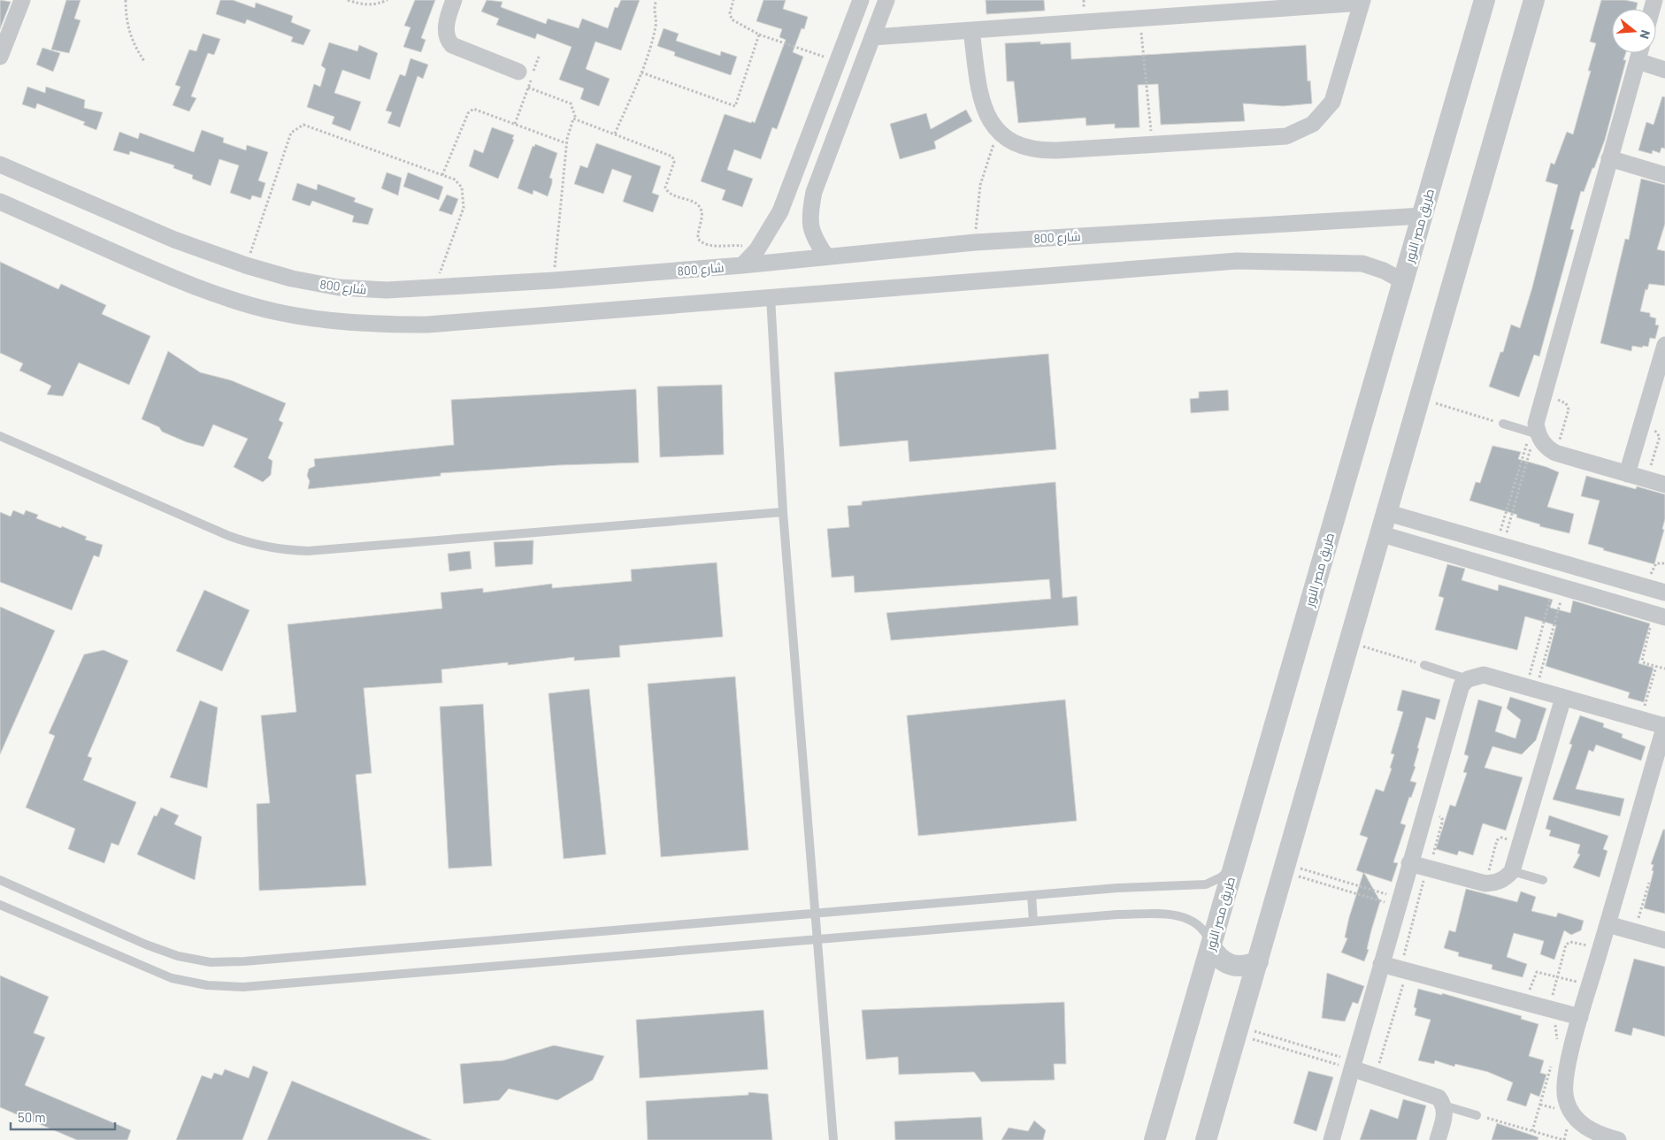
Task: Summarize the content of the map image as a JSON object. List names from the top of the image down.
{
  "streets": {
    "street": ["طريق مصر النور", "شارع 800"]
  },
  "crossings": [
    ["طريق مصر النور", "شارع 800"]
  ],
  "scale_bar": "50 m",
  "north": "right"
}
